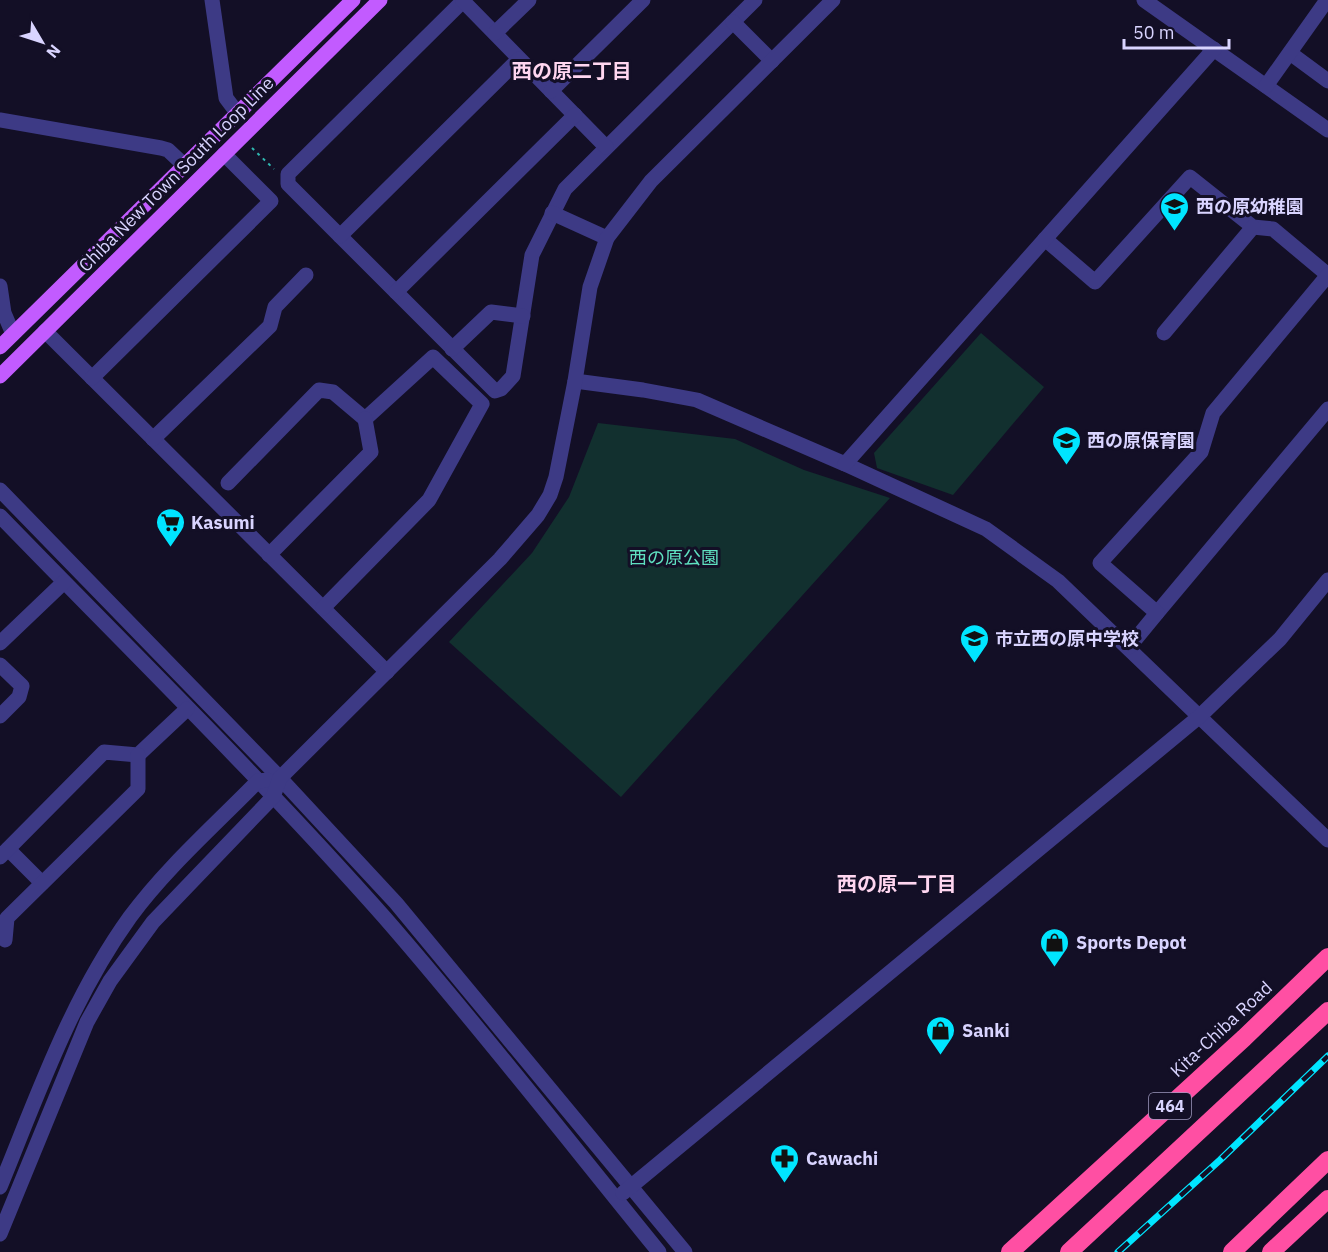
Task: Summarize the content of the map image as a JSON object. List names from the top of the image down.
{
  "streets": {
    "highway": ["Kita-Chiba Road", "464"],
    "main road": ["Chiba New Town South Loop Line"]
  },
  "districts": ["西の原二丁目", "西の原一丁目"],
  "parks": ["西の原公園"],
  "places": {
    "school or university": ["西の原幼稚園", "西の原保育園", "市立西の原中学校"],
    "supermarket": ["Kasumi"],
    "shop": ["Sports Depot", "Sanki"],
    "pharmacy": ["Cawachi"]
  },
  "scale_bar": "50 m",
  "north": "bottom right"
}
